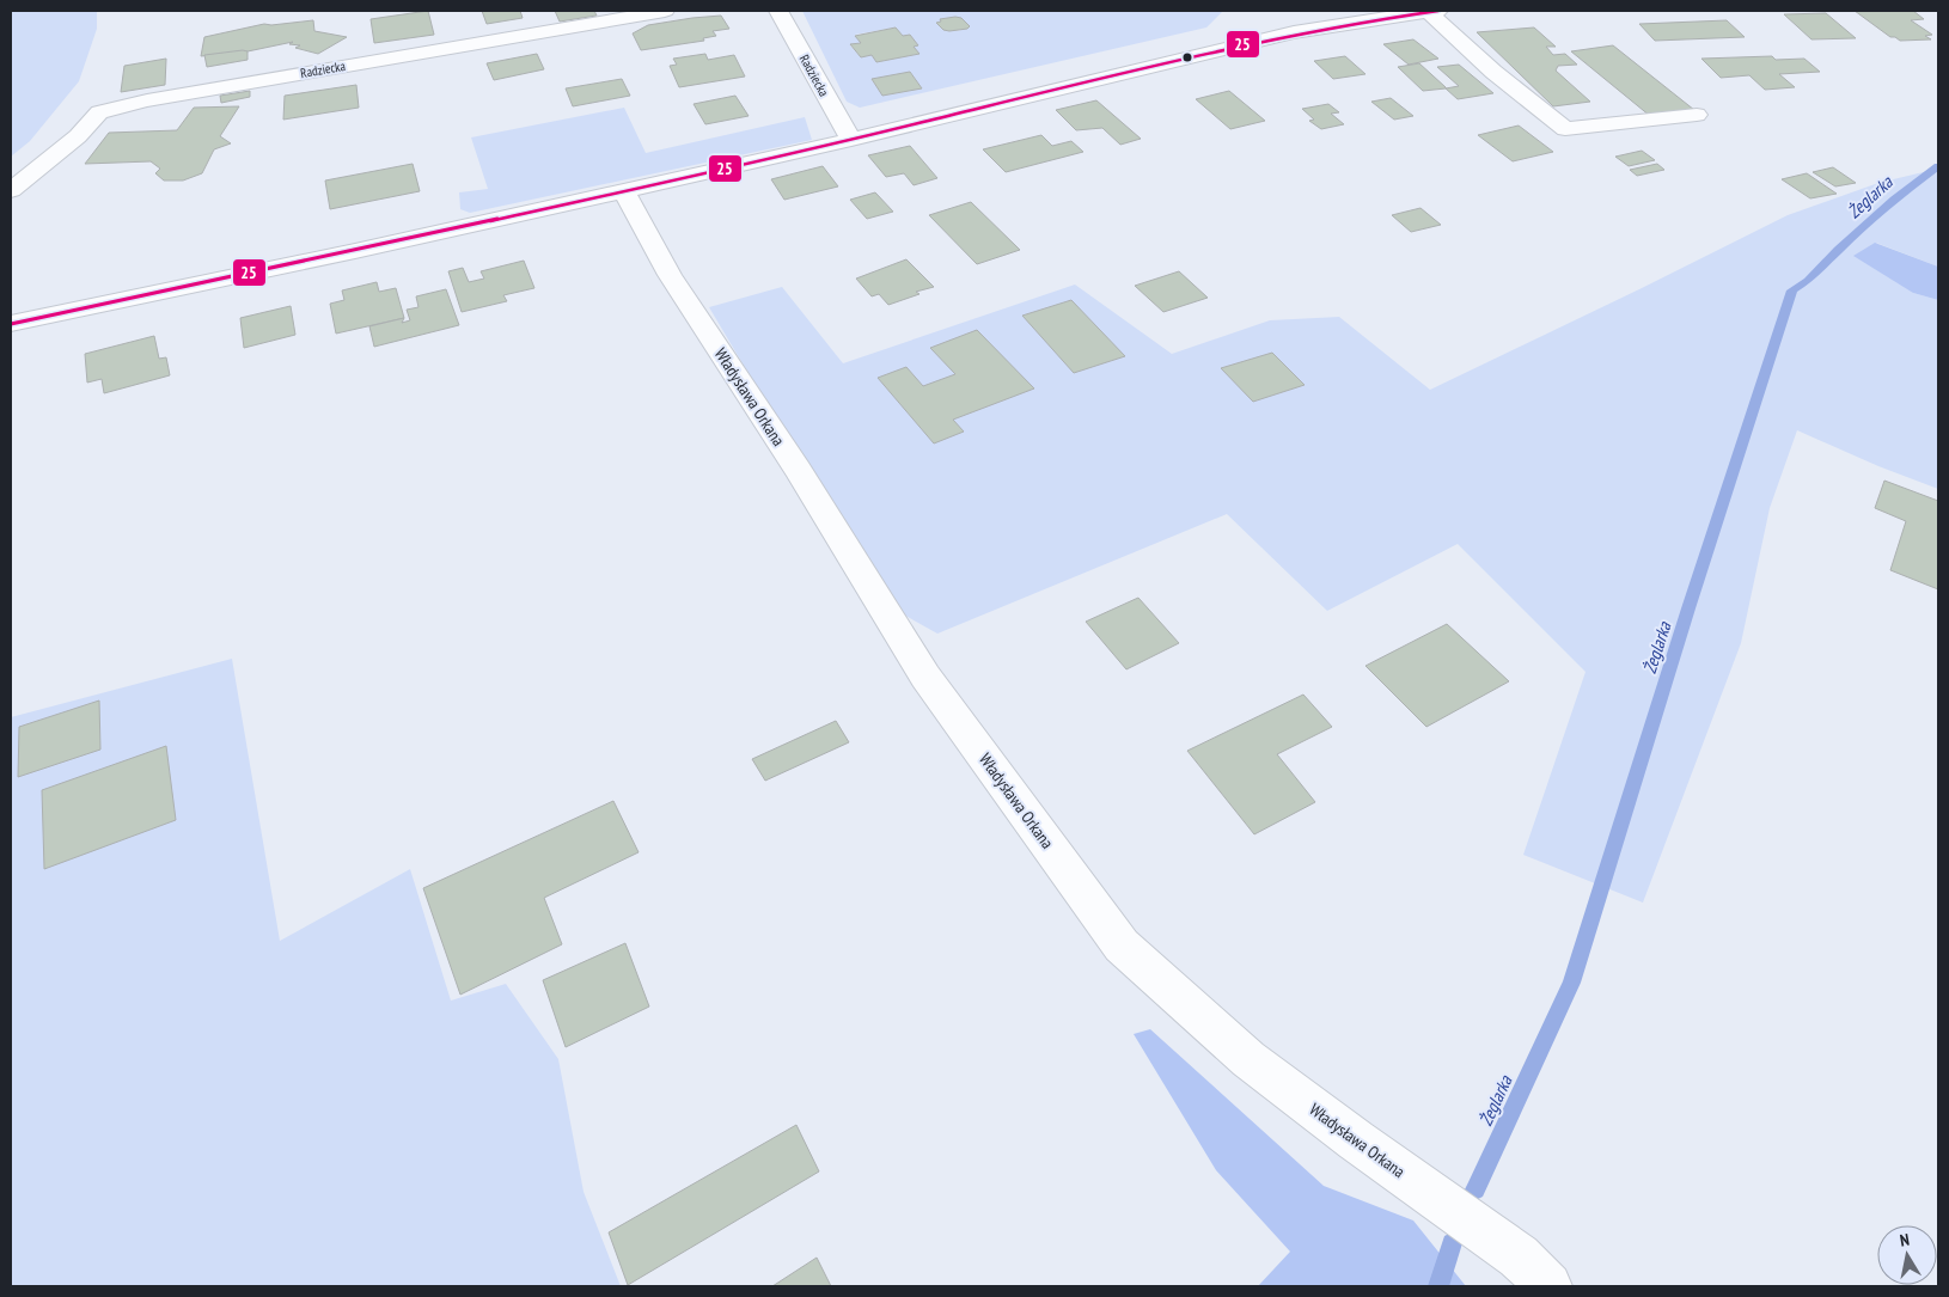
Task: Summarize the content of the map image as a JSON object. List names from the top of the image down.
{
  "streets": {
    "street": ["Radziecka", "Władysława Orkana"]
  },
  "water": ["Żeglarka"],
  "lines": ["transit line 25"],
  "north": "top"
}
